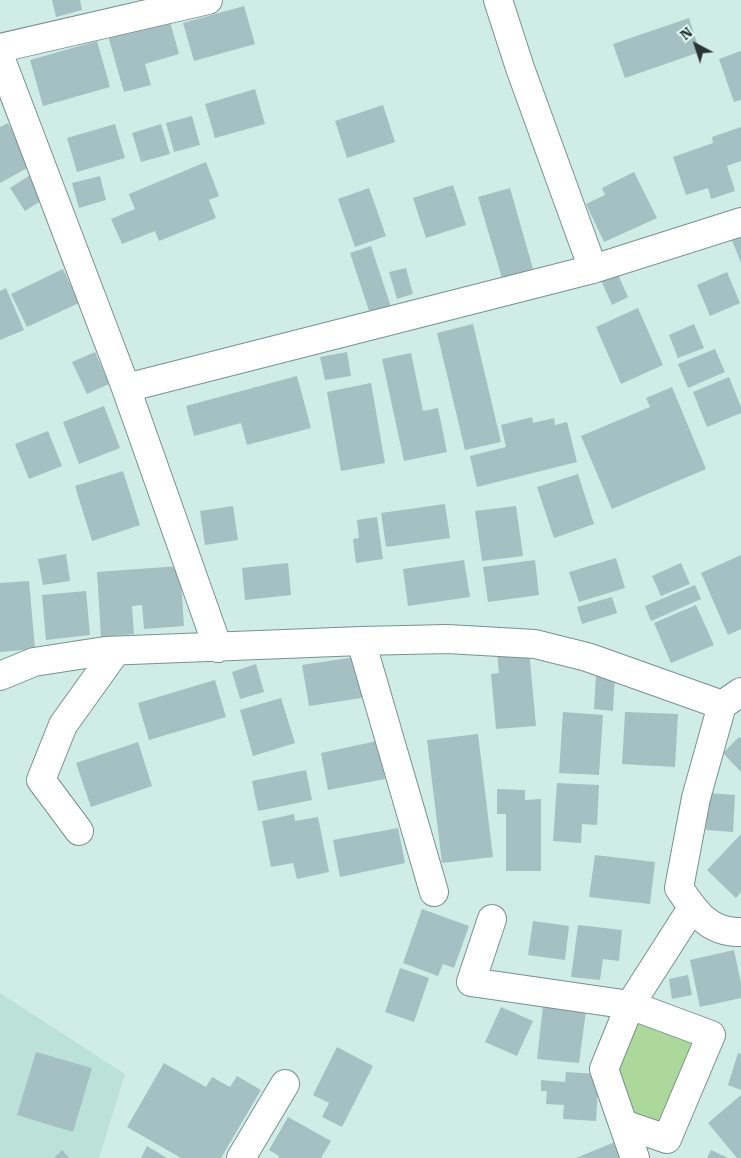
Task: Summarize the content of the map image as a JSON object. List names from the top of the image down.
{
  "north": "top left"
}
